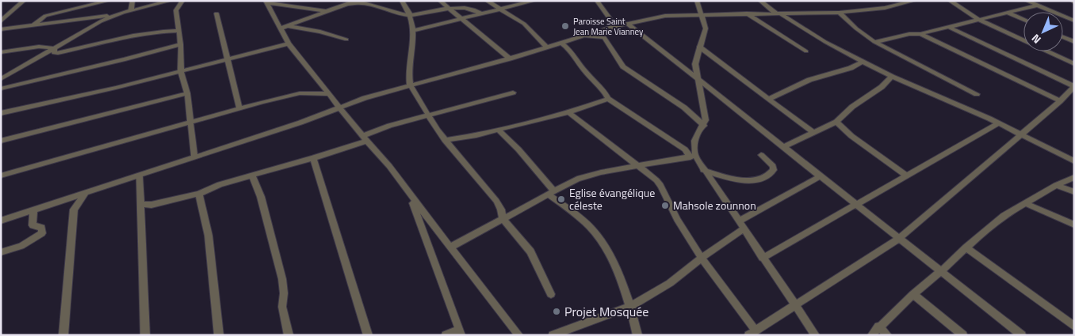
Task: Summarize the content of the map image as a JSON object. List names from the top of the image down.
{
  "places": [
    "Paroisse Saint Jean Marie Vianney",
    "Eglise évangélique céleste",
    "Mahsole zounnon",
    "Projet Mosquée"
  ],
  "north": "bottom left"
}
